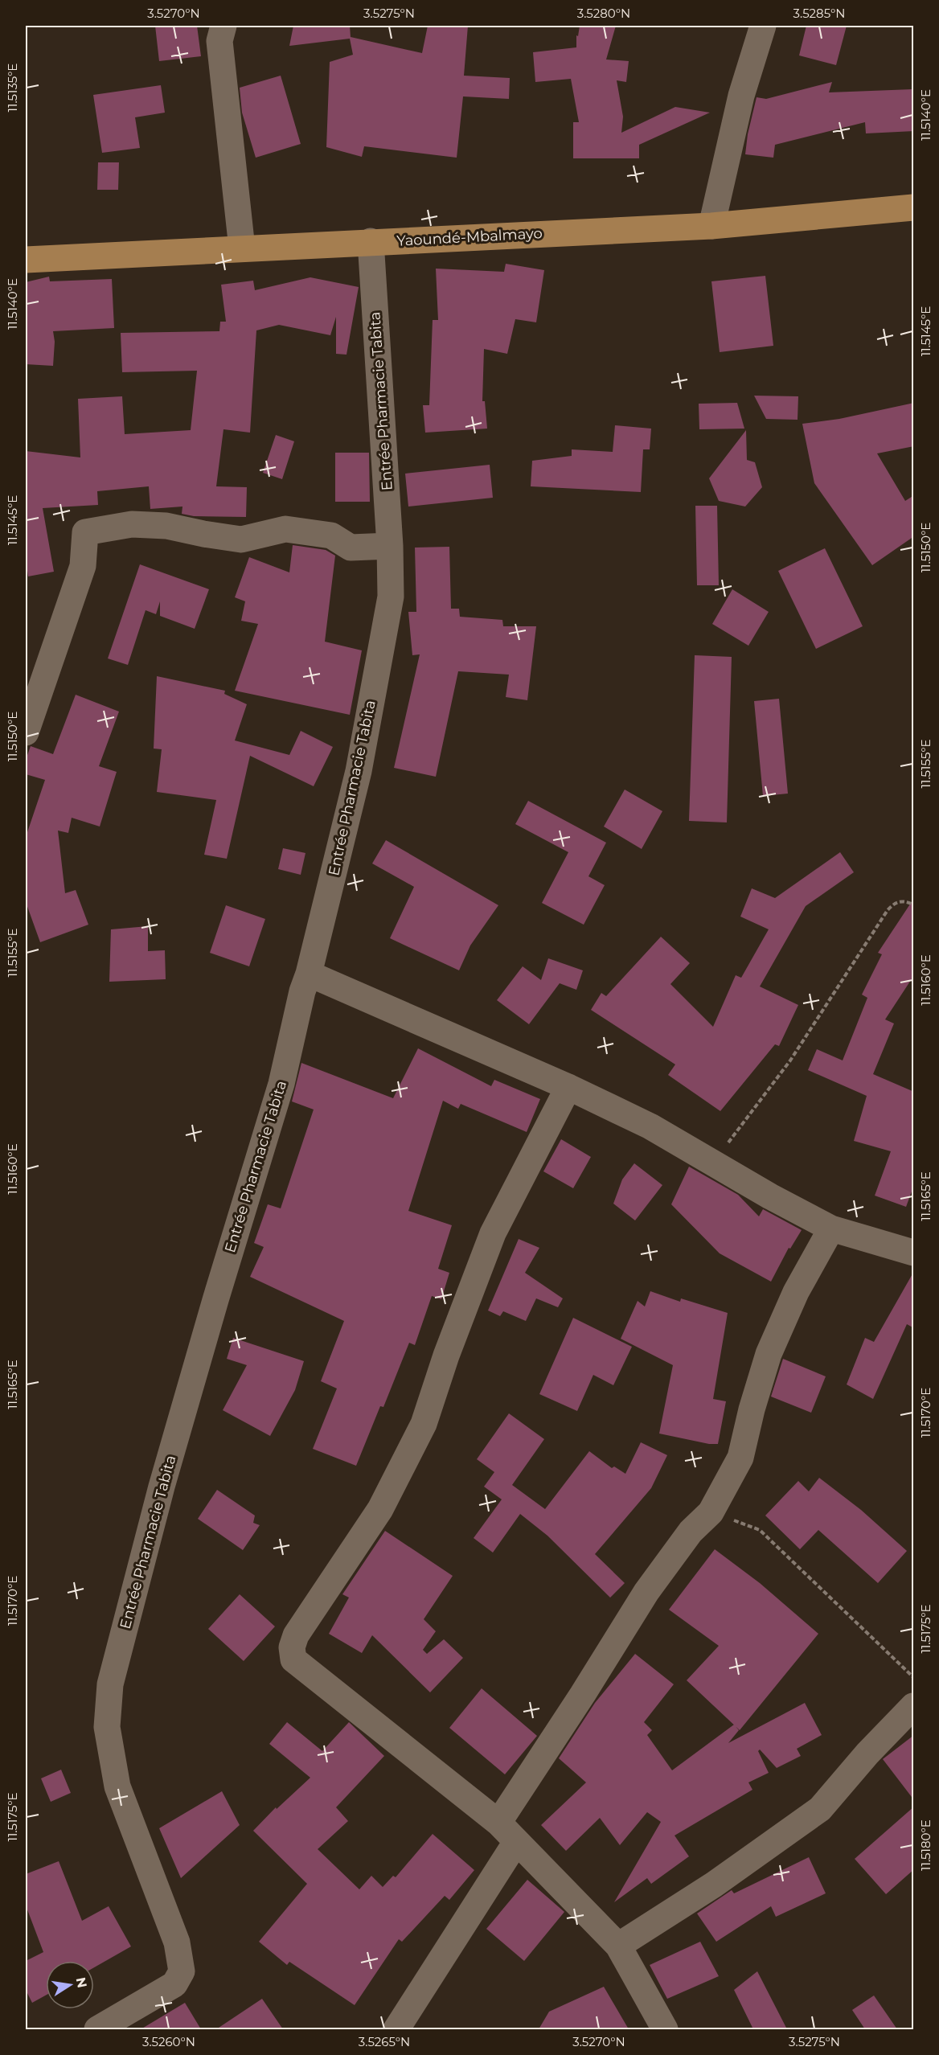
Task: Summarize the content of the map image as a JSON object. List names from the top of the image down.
{
  "streets": {
    "highway": ["Yaoundé-Mbalmayo"],
    "street": ["Entrée Pharmacie Tabita"]
  },
  "crossings": [
    ["Yaoundé-Mbalmayo", "Entrée Pharmacie Tabita"]
  ],
  "north": "right",
  "coordinates": [
    "3.5270°N",
    "3.5275°N",
    "3.5280°N",
    "3.5285°N",
    "11.5135°E",
    "11.5140°E",
    "11.5145°E",
    "11.5150°E",
    "11.5155°E",
    "11.5160°E",
    "11.5165°E",
    "11.5170°E",
    "11.5175°E",
    "11.5180°E",
    "3.5260°N",
    "3.5265°N"
  ]
}
